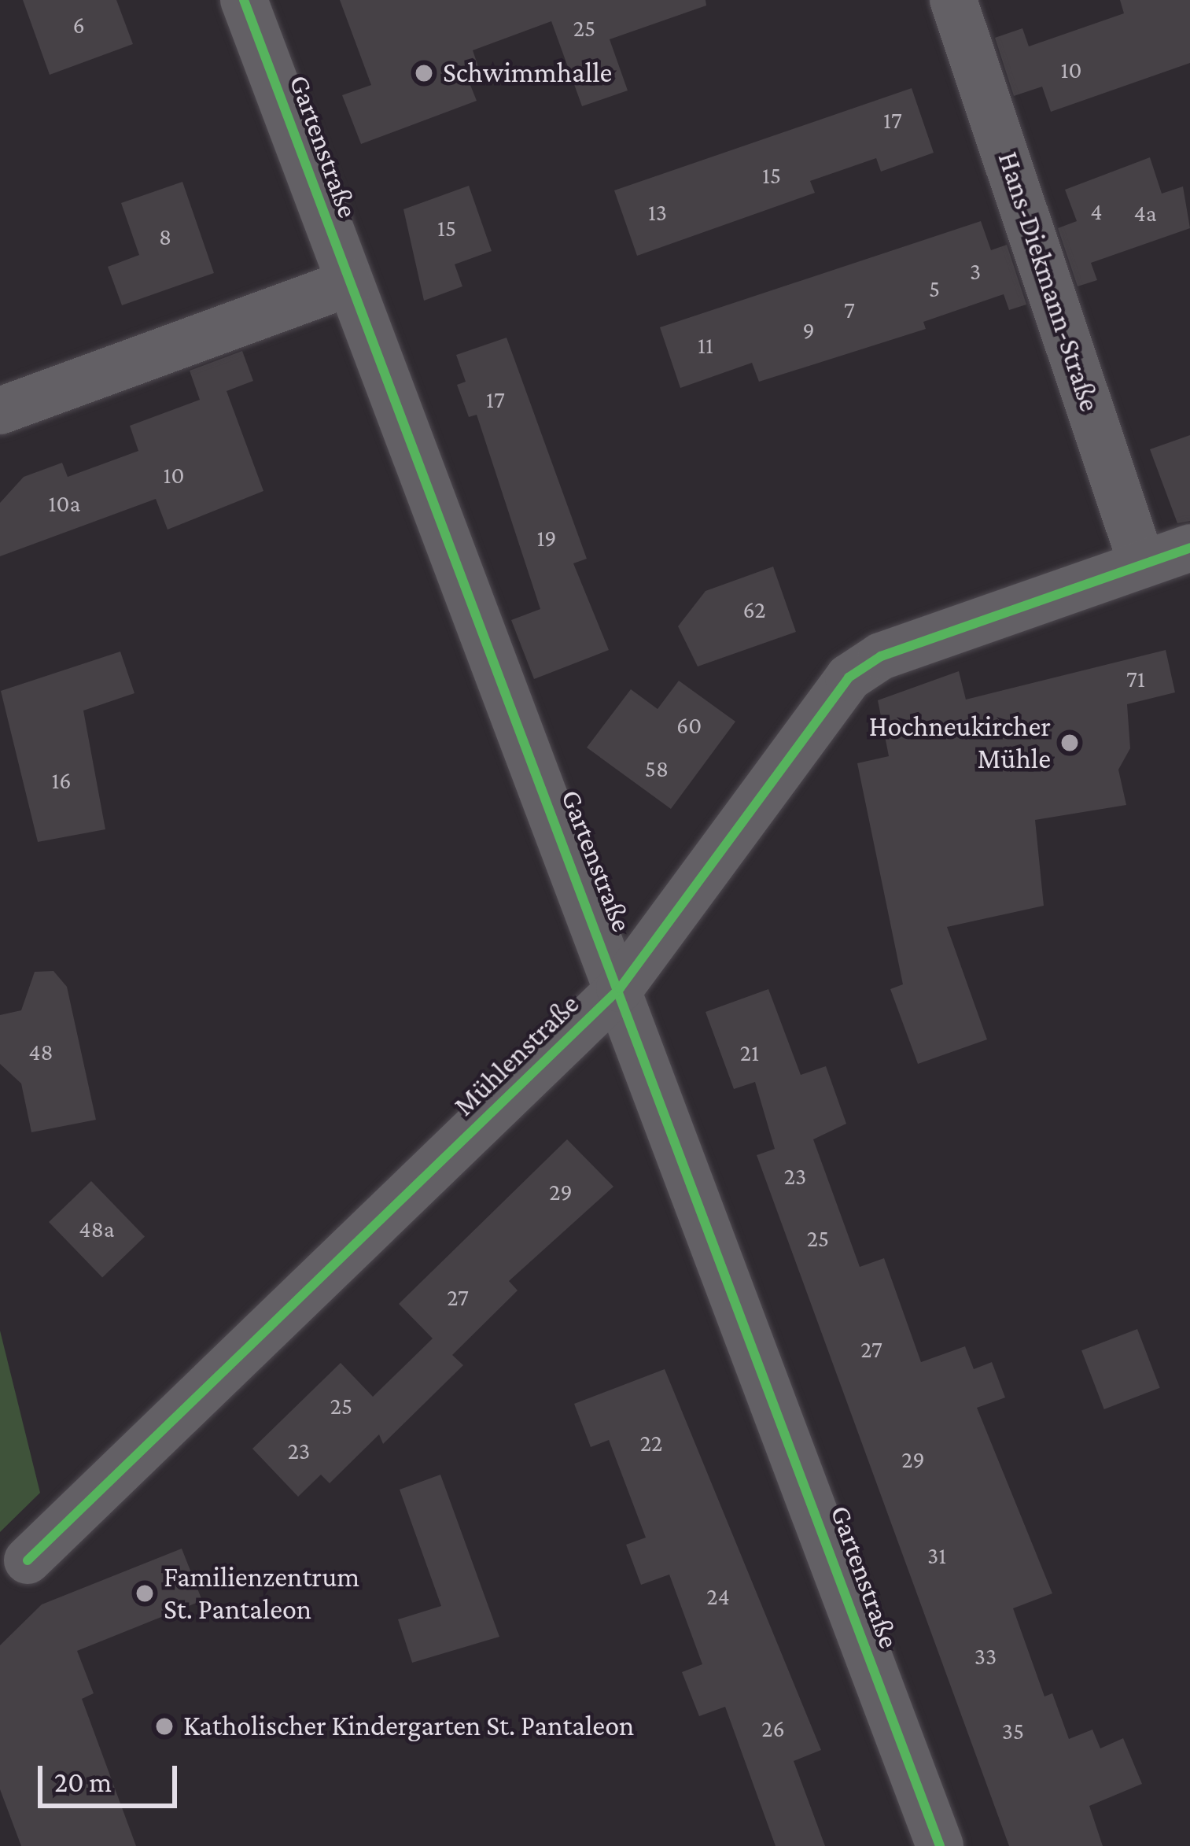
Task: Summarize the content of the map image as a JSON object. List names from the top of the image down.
{
  "streets": {
    "street": ["Gartenstraße", "Hans-Diekmann-Straße", "Mühlenstraße"]
  },
  "crossings": [
    ["Gartenstraße", "Mühlenstraße"],
    ["Hans-Diekmann-Straße", "Mühlenstraße"]
  ],
  "places": [
    "Schwimmhalle",
    "Hochneukircher Mühle",
    "Familienzentrum St. Pantaleon",
    "Katholischer Kindergarten St. Pantaleon"
  ],
  "house_numbers": [
    "6",
    "25",
    "10",
    "17",
    "15",
    "4",
    "13",
    "4a",
    "15",
    "8",
    "3",
    "5",
    "7",
    "9",
    "11",
    "17",
    "10",
    "10a",
    "19",
    "62",
    "71",
    "60",
    "58",
    "16",
    "48",
    "21",
    "23",
    "29",
    "48a",
    "25",
    "27",
    "27",
    "25",
    "22",
    "23",
    "29",
    "31",
    "24",
    "33",
    "26",
    "35"
  ],
  "scale_bar": "20 m"
}
